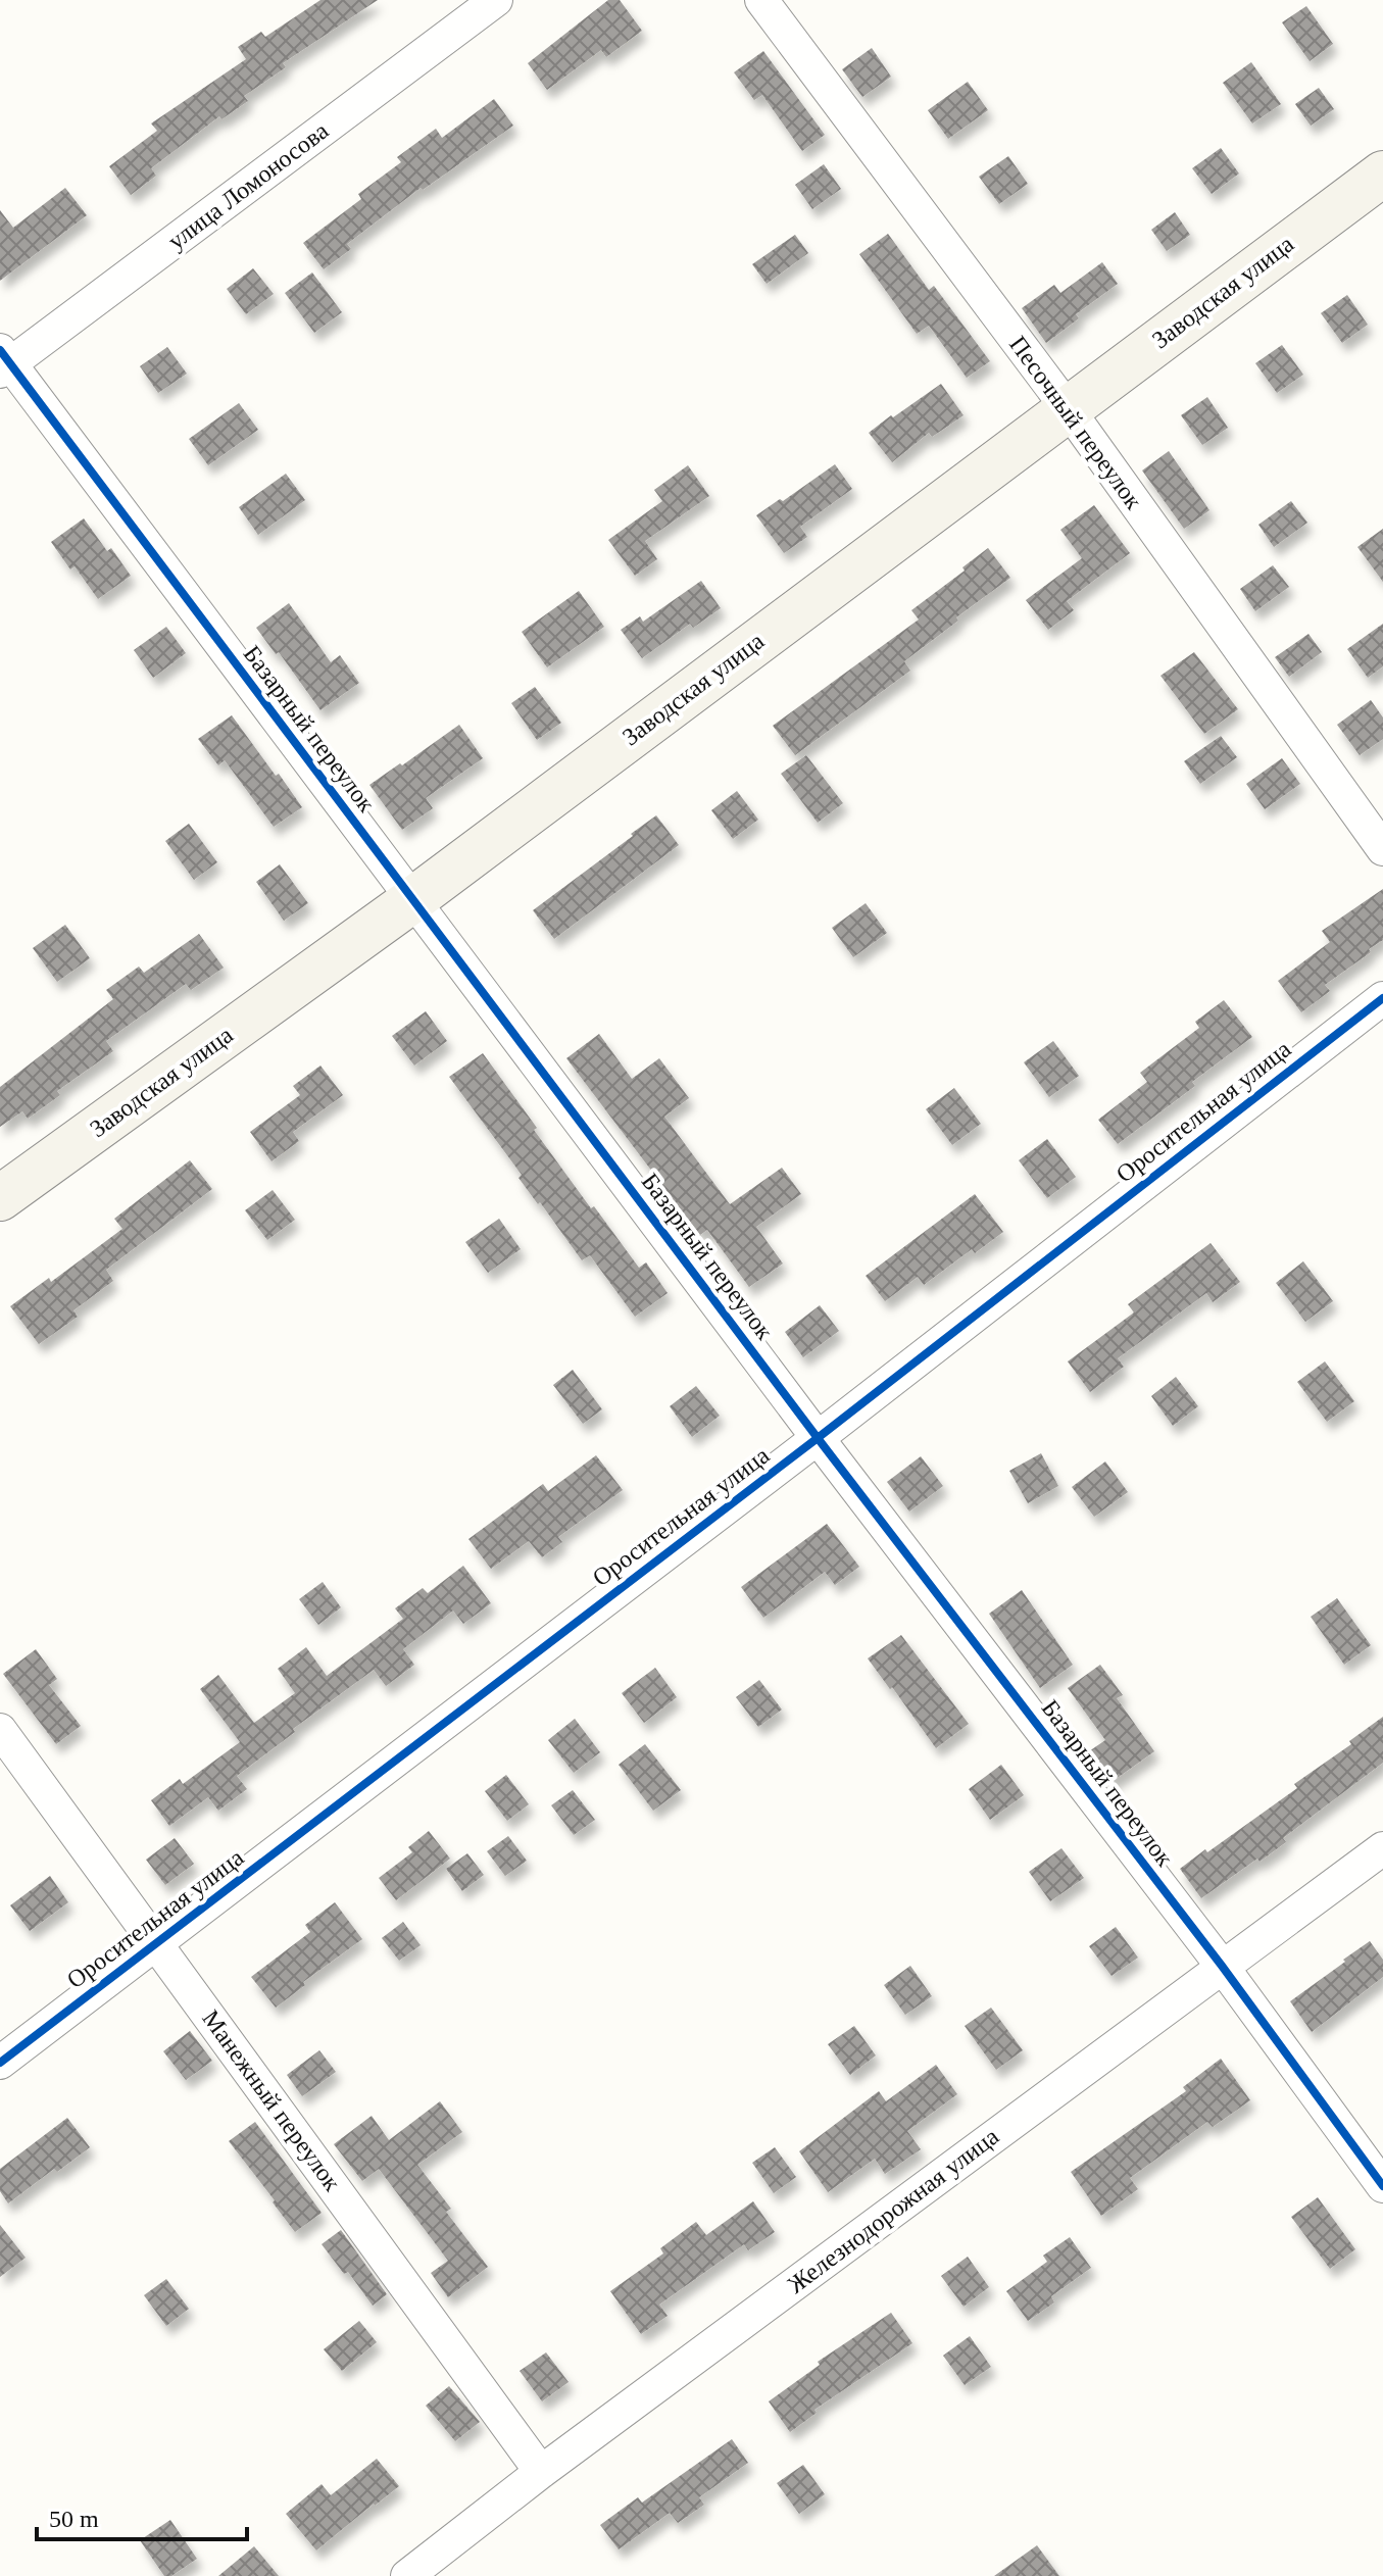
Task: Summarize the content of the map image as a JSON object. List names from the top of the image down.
{
  "streets": {
    "main road": ["Заводская улица"],
    "street": [
      "улица Ломоносова",
      "Песочный переулок",
      "Базарный переулок",
      "Оросительная улица",
      "Манежный переулок",
      "Железнодорожная улица"
    ]
  },
  "crossings": [
    ["улица Ломоносова", "Базарный переулок"],
    ["Заводская улица", "Песочный переулок"],
    ["Заводская улица", "Базарный переулок"],
    ["Базарный переулок", "Оросительная улица"],
    ["Базарный переулок", "Железнодорожная улица"],
    ["Оросительная улица", "Манежный переулок"],
    ["Манежный переулок", "Железнодорожная улица"]
  ],
  "scale_bar": "50 m"
}
